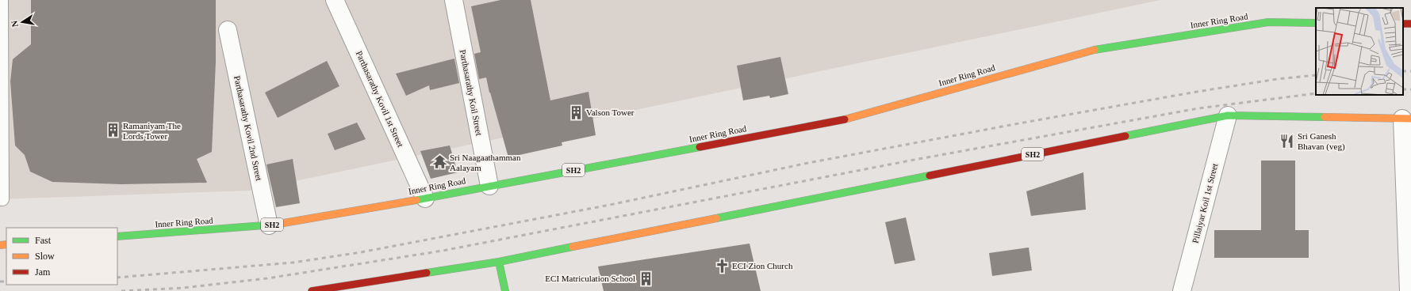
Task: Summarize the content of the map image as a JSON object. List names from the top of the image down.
{
  "streets": {
    "main road": ["Inner Ring Road", "SH2"],
    "street": [
      "Parthasarathy Koil Street",
      "Parthasarathy Kovil 1st Street",
      "Parthasarathy Kovil 2nd Street",
      "Pillaiyar Koil 1st Street"
    ]
  },
  "crossings": [
    ["Inner Ring Road", "Parthasarathy Koil Street"],
    ["Inner Ring Road", "Parthasarathy Kovil 1st Street"],
    ["Inner Ring Road", "Parthasarathy Kovil 2nd Street"],
    ["SH2", "Pillaiyar Koil 1st Street"]
  ],
  "places": {
    "building": ["Valson Tower", "Ramaniyam The Lords Tower", "ECI Matriculation School"],
    "restaurant": ["Sri Ganesh Bhavan (veg)"],
    "temple": ["Sri Naagaathamman Aalayam"],
    "church": ["ECI Zion Church"]
  },
  "legend": ["Fast", "Slow", "Jam"],
  "north": "left"
}
